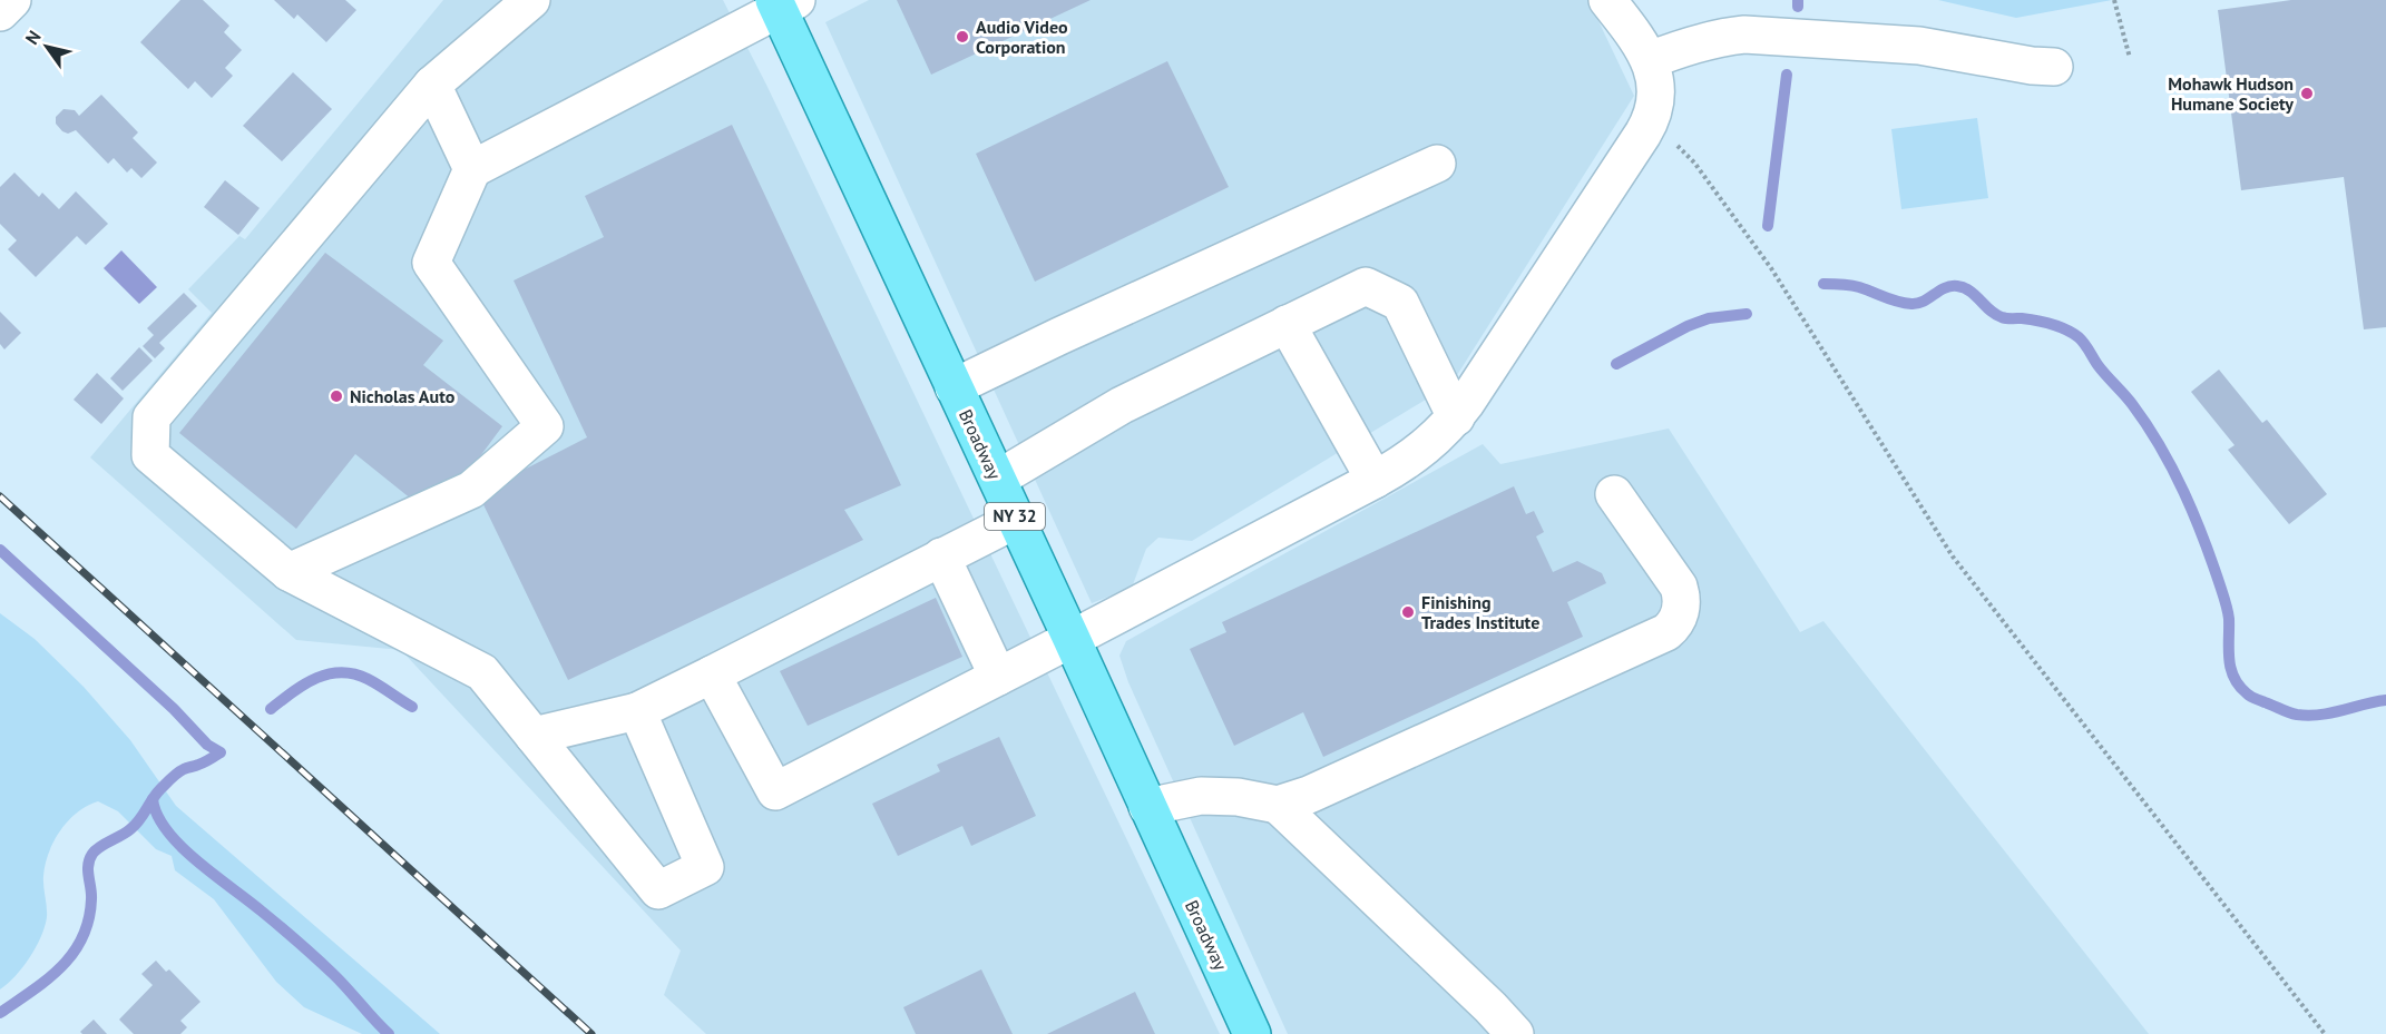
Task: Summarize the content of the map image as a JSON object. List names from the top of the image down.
{
  "streets": {
    "main road": ["Broadway", "NY 32"]
  },
  "places": [
    "Audio Video Corporation",
    "Mohawk Hudson Humane Society",
    "Nicholas Auto",
    "Finishing Trades Institute"
  ],
  "north": "top left"
}
